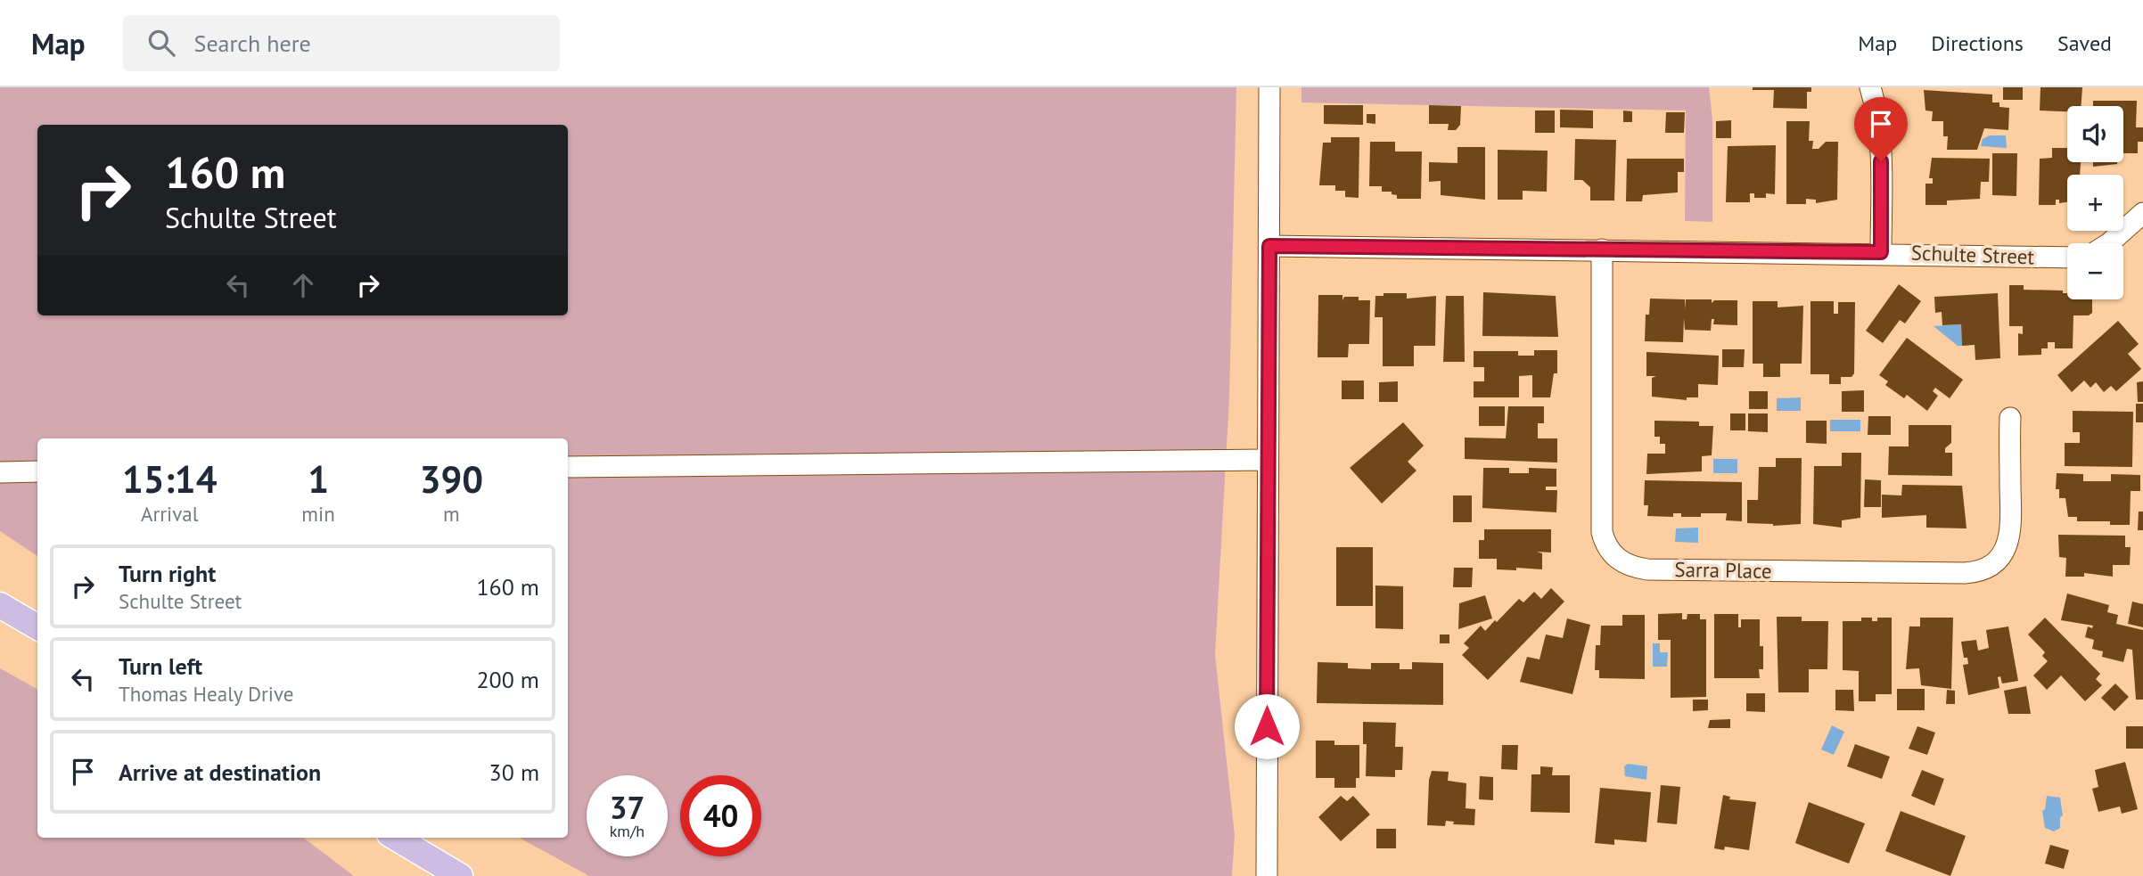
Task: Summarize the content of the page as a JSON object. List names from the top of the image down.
{
  "streets": {
    "street": ["Schulte Street", "Sarra Place"]
  },
  "crossings": [
    ["Schulte Street", "Sarra Place"]
  ],
  "page": {
    "header": "Map",
    "search": "Search here",
    "nav": ["Map", "Directions", "Saved"],
    "map_buttons": ["+", "−"],
    "turn": ["160 m", "Schulte Street"],
    "eta": [
      "15:14",
      "Arrival",
      "1",
      "min",
      "390",
      "m"
    ],
    "list": [
      {
        "name": "Turn right",
        "note": "Schulte Street",
        "value": "160 m"
      },
      {
        "name": "Turn left",
        "note": "Thomas Healy Drive",
        "value": "200 m"
      },
      {
        "name": "Arrive at destination",
        "value": "30 m"
      }
    ],
    "speed": "37 km/h",
    "limit": "40"
  }
}
